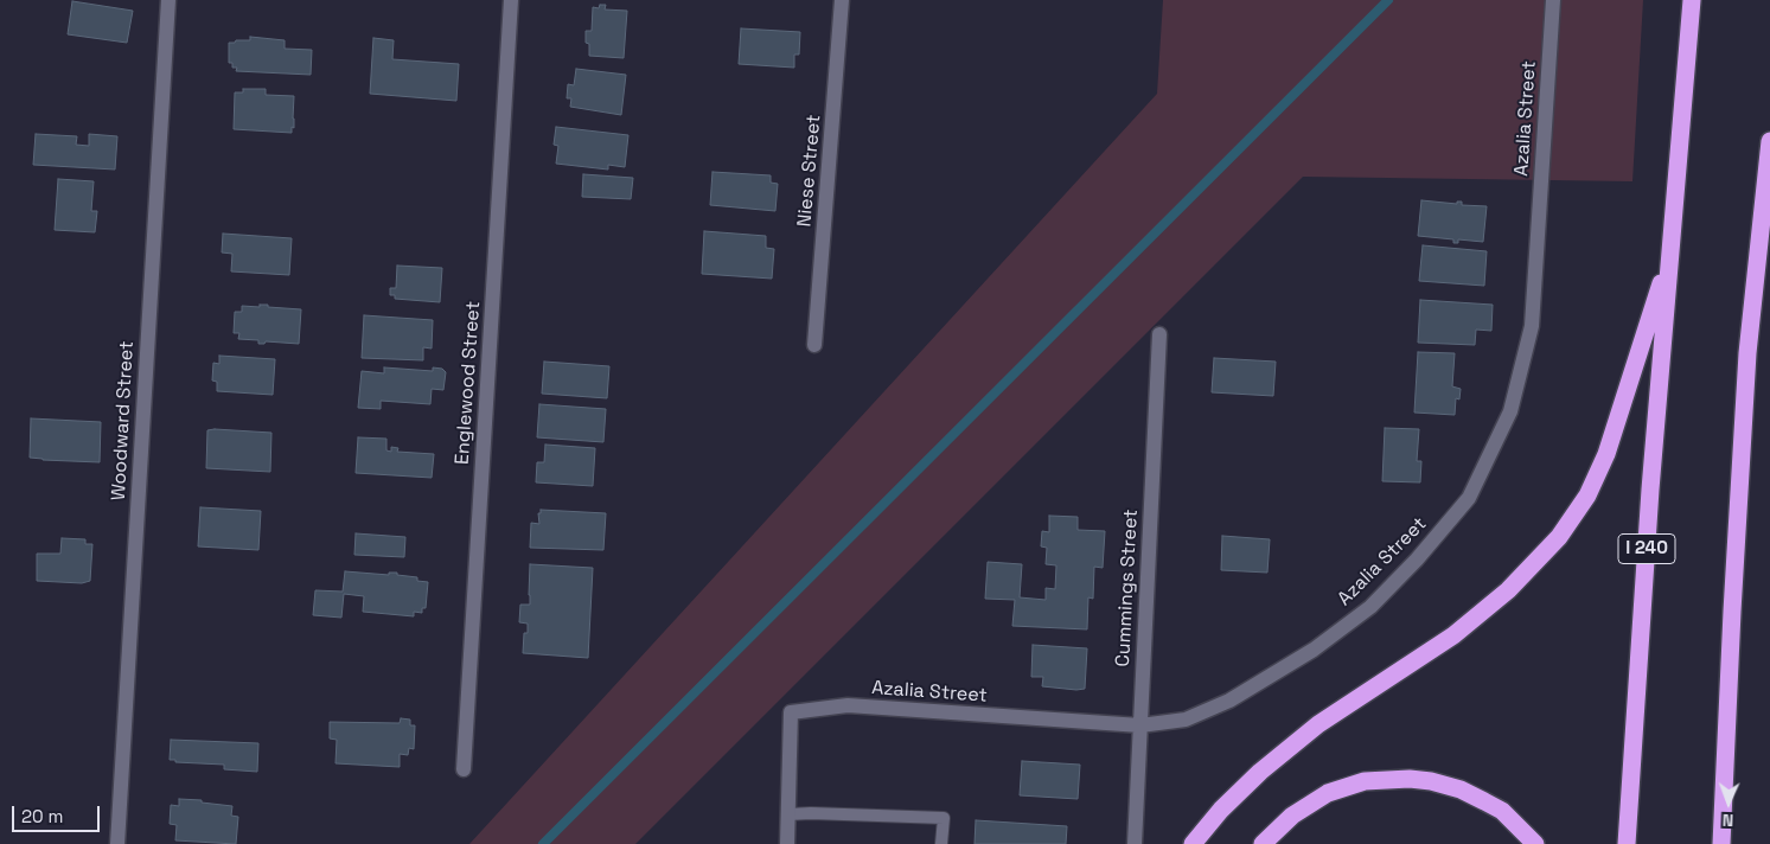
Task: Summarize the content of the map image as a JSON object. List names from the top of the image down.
{
  "streets": {
    "highway": ["I 240"],
    "street": [
      "Azalia Street",
      "Niese Street",
      "Englewood Street",
      "Woodward Street",
      "Cummings Street"
    ]
  },
  "crossings": [
    ["Azalia Street", "Cummings Street"]
  ],
  "scale_bar": "20 m",
  "north": "bottom"
}
